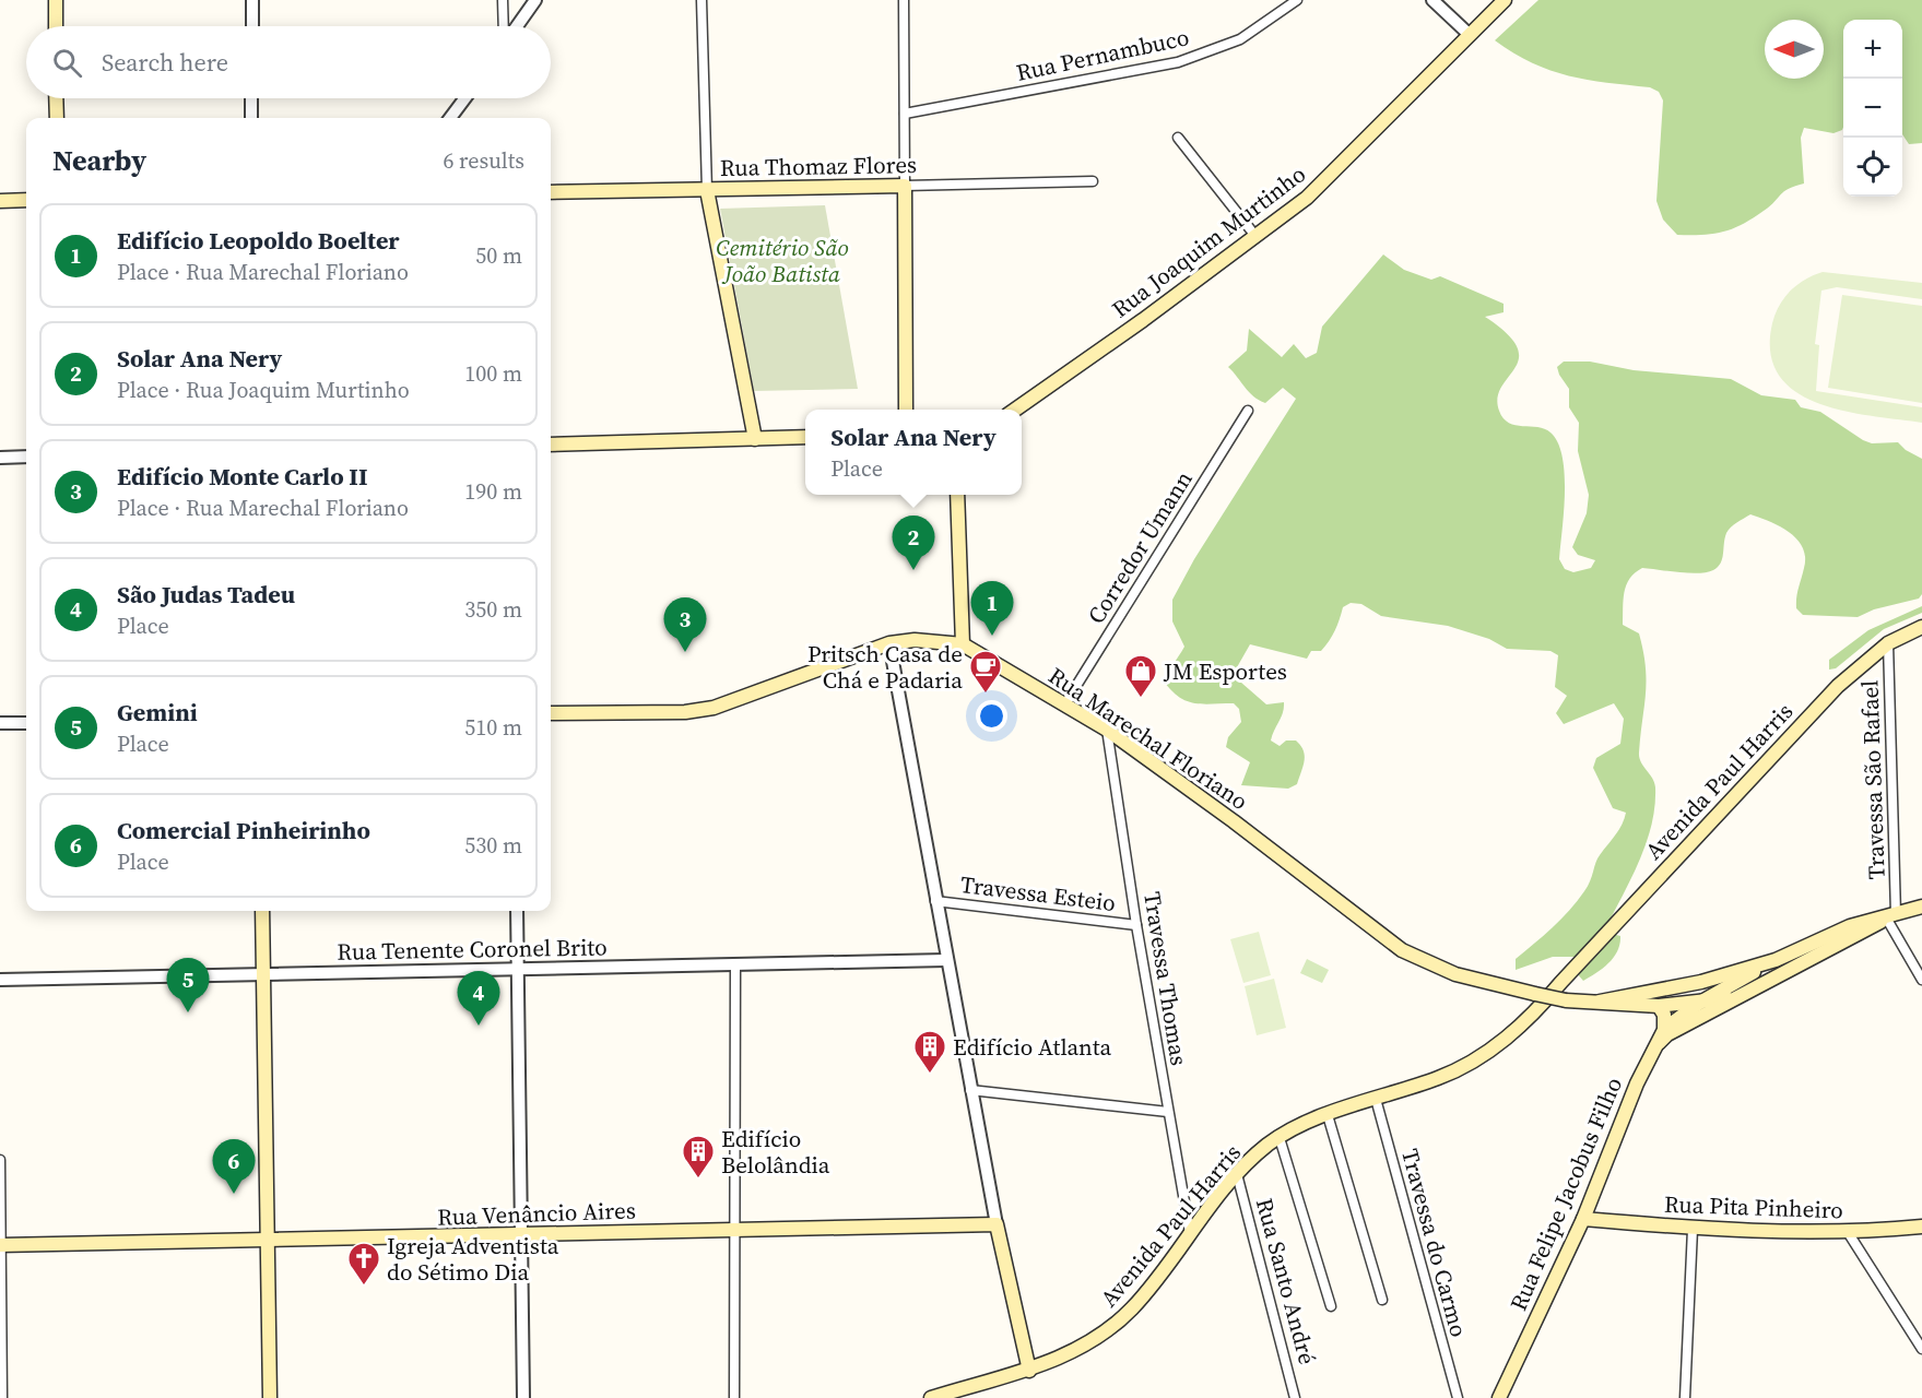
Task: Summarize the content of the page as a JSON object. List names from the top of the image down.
{
  "streets": {
    "main road": [
      "Rua Thomaz Flores",
      "Rua Joaquim Murtinho",
      "Rua Marechal Floriano",
      "Avenida Paul Harris",
      "Rua Felipe Jacobus Filho",
      "Rua Pita Pinheiro",
      "Rua Venâncio Aires"
    ],
    "street": [
      "Rua Pernambuco",
      "Corredor Umann",
      "Travessa São Rafael",
      "Travessa Esteio",
      "Rua Tenente Coronel Brito",
      "Travessa Thomas",
      "Travessa do Carmo",
      "Rua Santo André"
    ]
  },
  "crossings": [
    ["Corredor Umann", "Rua Marechal Floriano"],
    ["Rua Marechal Floriano", "Travessa Thomas"],
    ["Rua Marechal Floriano", "Rua Felipe Jacobus Filho"],
    ["Travessa São Rafael", "Avenida Paul Harris"],
    ["Avenida Paul Harris", "Travessa Thomas"],
    ["Avenida Paul Harris", "Travessa do Carmo"],
    ["Avenida Paul Harris", "Rua Santo André"],
    ["Travessa Esteio", "Travessa Thomas"],
    ["Rua Felipe Jacobus Filho", "Rua Pita Pinheiro"]
  ],
  "parks": ["Cemitério São João Batista"],
  "places": {
    "cafe": ["Pritsch Casa de Chá e Padaria"],
    "shop": ["JM Esportes"],
    "building": ["Edifício Atlanta", "Edifício Belolândia"],
    "church": ["Igreja Adventista do Sétimo Dia"]
  },
  "north": "left",
  "page": {
    "map_buttons": ["+", "−"],
    "search": "Search here",
    "heading": ["Nearby", "6 results"],
    "list": [
      {
        "mark": "1",
        "name": "Edifício Leopoldo Boelter",
        "note": "Place · Rua Marechal Floriano",
        "value": "50 m"
      },
      {
        "mark": "2",
        "name": "Solar Ana Nery",
        "note": "Place · Rua Joaquim Murtinho",
        "value": "100 m"
      },
      {
        "mark": "3",
        "name": "Edifício Monte Carlo II",
        "note": "Place · Rua Marechal Floriano",
        "value": "190 m"
      },
      {
        "mark": "4",
        "name": "São Judas Tadeu",
        "note": "Place",
        "value": "350 m"
      },
      {
        "mark": "5",
        "name": "Gemini",
        "note": "Place",
        "value": "510 m"
      },
      {
        "mark": "6",
        "name": "Comercial Pinheirinho",
        "note": "Place",
        "value": "530 m"
      }
    ],
    "popup": ["Solar Ana Nery", "Place"],
    "pins": [
      "2",
      "1",
      "3",
      "5",
      "4",
      "6"
    ]
  }
}
